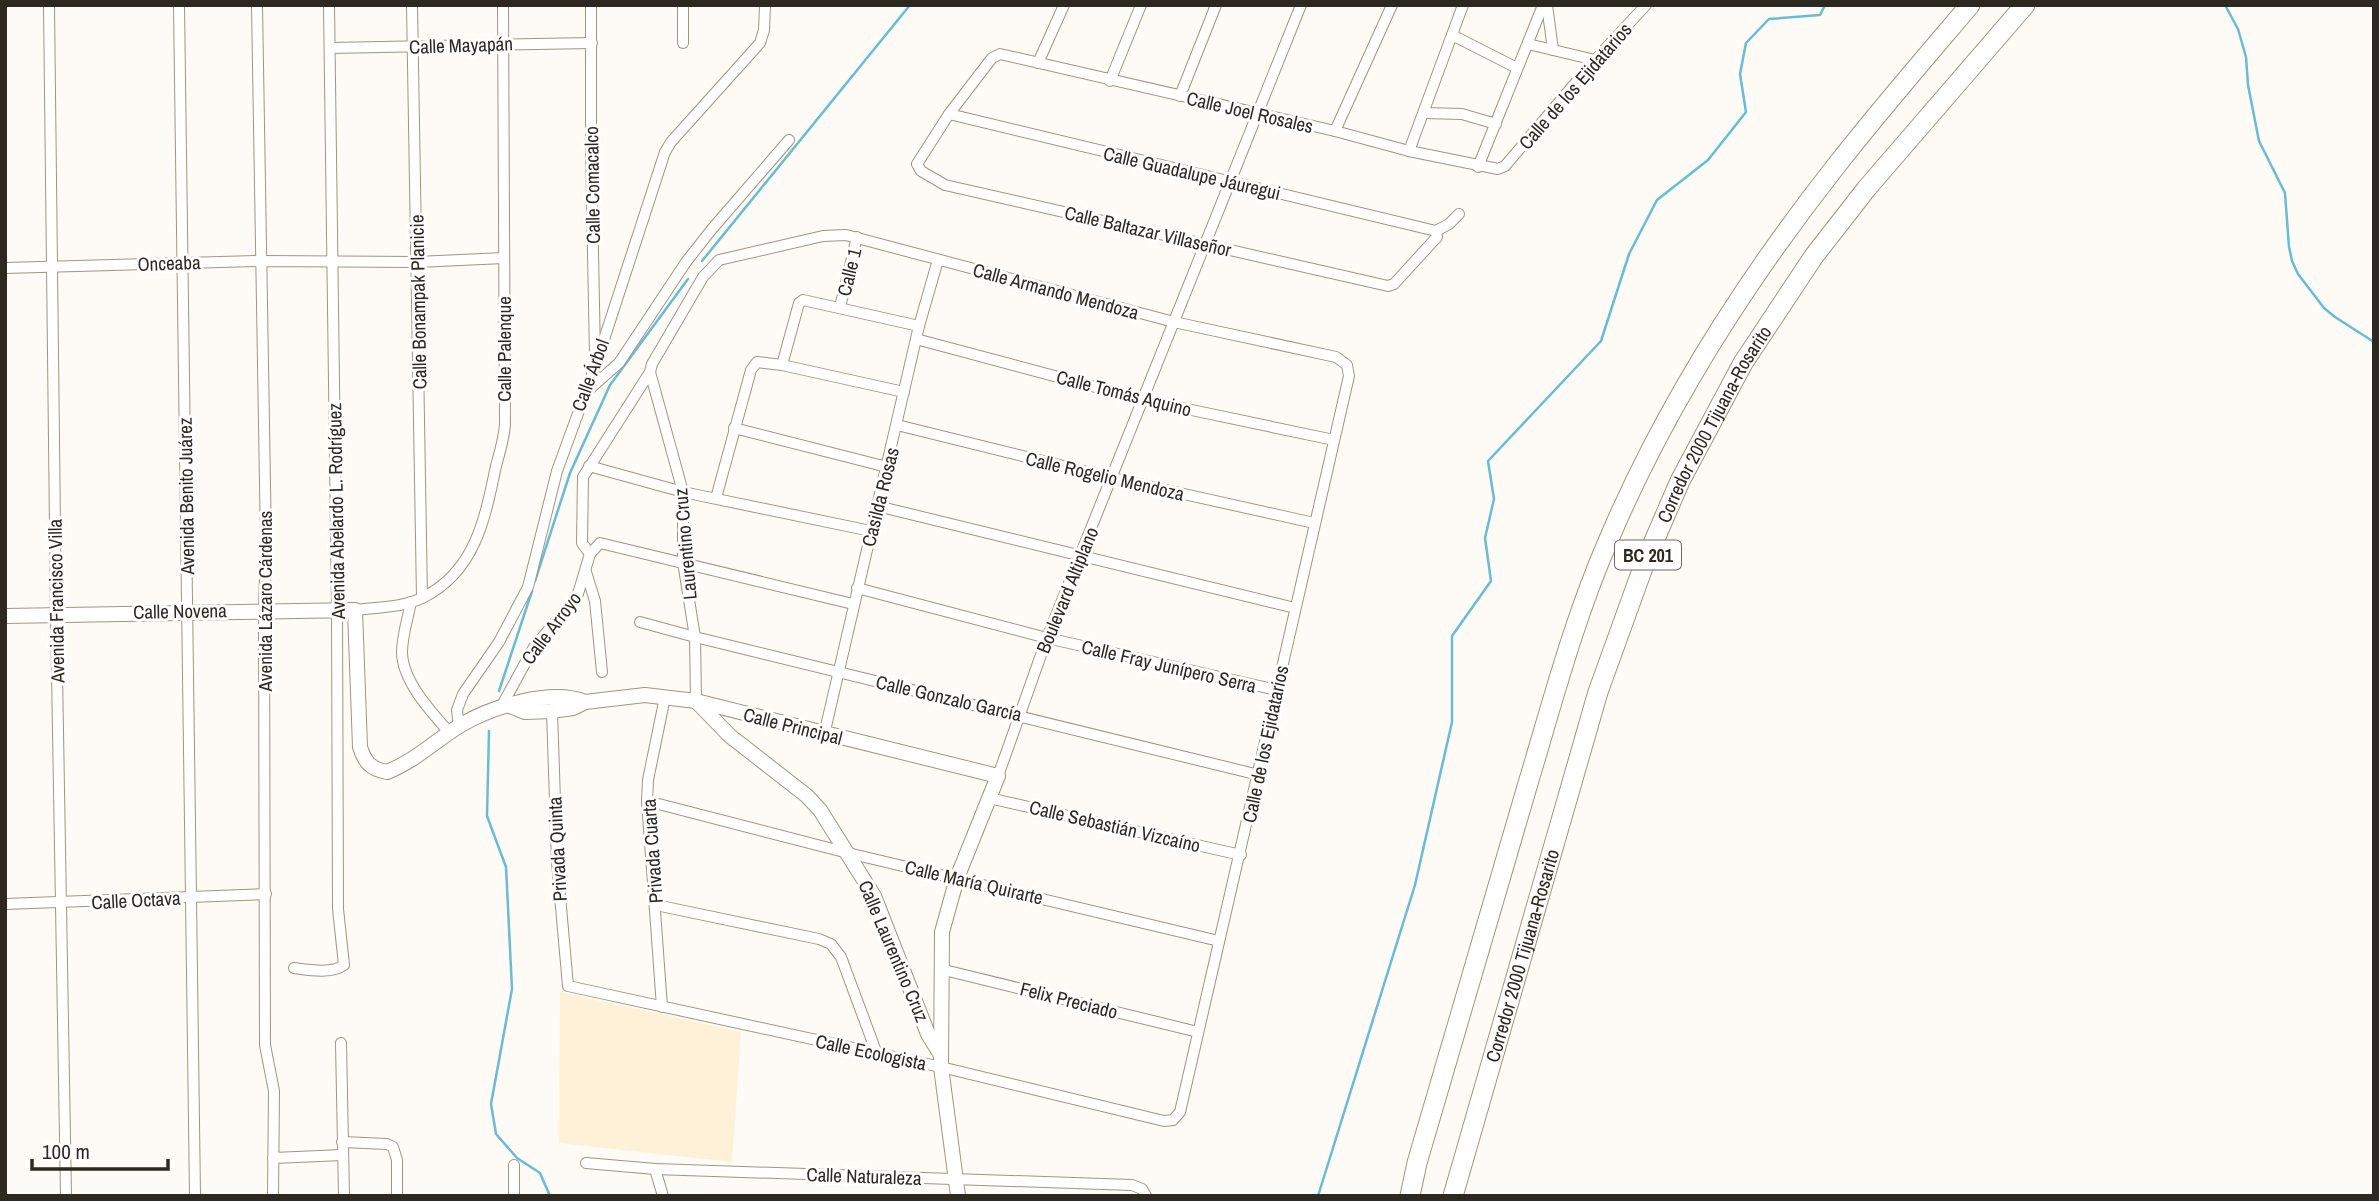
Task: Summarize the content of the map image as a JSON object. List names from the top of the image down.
{
  "streets": {
    "highway": ["Corredor 2000 Tijuana-Rosarito", "BC 201"],
    "street": [
      "Calle Mayapán",
      "Calle de los Ejidatarios",
      "Calle Joel Rosales",
      "Calle Guadalupe Jáuregui",
      "Calle Comacalco",
      "Calle Baltazar Villaseñor",
      "Onceaba",
      "Calle 1",
      "Calle Armando Mendoza",
      "Calle Bonampak Planicie",
      "Calle Palenque",
      "Calle Árbol",
      "Calle Tomás Aquino",
      "Calle Rogelio Mendoza",
      "Avenida Benito Juárez",
      "Casilda Rosas",
      "Avenida Abelardo L. Rodríguez",
      "Laurentino Cruz",
      "Boulevard Altiplano",
      "Avenida Francisco Villa",
      "Avenida Lázaro Cárdenas",
      "Calle Novena",
      "Calle Arroyo",
      "Calle Fray Junípero Serra",
      "Calle Gonzalo García",
      "Calle Principal",
      "Calle Sebastián Vizcaíno",
      "Privada Quinta",
      "Privada Cuarta",
      "Calle María Quirarte",
      "Calle Octava",
      "Calle Laurentino Cruz",
      "Felix Preciado",
      "Calle Ecologista",
      "Calle Naturaleza"
    ]
  },
  "crossings": [
    ["Calle Mayapán", "Calle Comacalco"],
    ["Calle Mayapán", "Calle Bonampak Planicie"],
    ["Calle Mayapán", "Calle Palenque"],
    ["Calle Mayapán", "Avenida Abelardo L. Rodríguez"],
    ["Calle de los Ejidatarios", "Calle Joel Rosales"],
    ["Calle de los Ejidatarios", "Calle Armando Mendoza"],
    ["Calle de los Ejidatarios", "Calle Tomás Aquino"],
    ["Calle de los Ejidatarios", "Calle Rogelio Mendoza"],
    ["Calle de los Ejidatarios", "Calle Fray Junípero Serra"],
    ["Calle de los Ejidatarios", "Calle Gonzalo García"],
    ["Calle de los Ejidatarios", "Calle Sebastián Vizcaíno"],
    ["Calle de los Ejidatarios", "Calle María Quirarte"],
    ["Calle de los Ejidatarios", "Felix Preciado"],
    ["Calle de los Ejidatarios", "Calle Ecologista"],
    ["Calle Joel Rosales", "Calle Guadalupe Jáuregui"],
    ["Calle Joel Rosales", "Calle Baltazar Villaseñor"],
    ["Calle Joel Rosales", "Boulevard Altiplano"],
    ["Calle Guadalupe Jáuregui", "Calle Baltazar Villaseñor"],
    ["Calle Guadalupe Jáuregui", "Boulevard Altiplano"],
    ["Calle Comacalco", "Calle Árbol"],
    ["Calle Baltazar Villaseñor", "Boulevard Altiplano"],
    ["Onceaba", "Calle Bonampak Planicie"],
    ["Onceaba", "Calle Palenque"],
    ["Onceaba", "Avenida Benito Juárez"],
    ["Onceaba", "Avenida Abelardo L. Rodríguez"],
    ["Onceaba", "Avenida Francisco Villa"],
    ["Onceaba", "Avenida Lázaro Cárdenas"],
    ["Calle 1", "Calle Armando Mendoza"],
    ["Calle Armando Mendoza", "Casilda Rosas"],
    ["Calle Armando Mendoza", "Boulevard Altiplano"],
    ["Calle Bonampak Planicie", "Calle Palenque"],
    ["Calle Palenque", "Calle Novena"],
    ["Calle Palenque", "Calle Principal"],
    ["Calle Árbol", "Calle Principal"],
    ["Calle Tomás Aquino", "Casilda Rosas"],
    ["Calle Tomás Aquino", "Boulevard Altiplano"],
    ["Calle Rogelio Mendoza", "Casilda Rosas"],
    ["Calle Rogelio Mendoza", "Boulevard Altiplano"],
    ["Avenida Benito Juárez", "Calle Novena"],
    ["Avenida Benito Juárez", "Calle Octava"],
    ["Casilda Rosas", "Calle Fray Junípero Serra"],
    ["Casilda Rosas", "Calle Gonzalo García"],
    ["Casilda Rosas", "Calle Principal"],
    ["Avenida Abelardo L. Rodríguez", "Calle Novena"],
    ["Laurentino Cruz", "Calle Gonzalo García"],
    ["Laurentino Cruz", "Calle Principal"],
    ["Laurentino Cruz", "Calle Laurentino Cruz"],
    ["Boulevard Altiplano", "Calle Fray Junípero Serra"],
    ["Boulevard Altiplano", "Calle Gonzalo García"],
    ["Boulevard Altiplano", "Calle Principal"],
    ["Boulevard Altiplano", "Calle Sebastián Vizcaíno"],
    ["Boulevard Altiplano", "Calle María Quirarte"],
    ["Boulevard Altiplano", "Calle Laurentino Cruz"],
    ["Boulevard Altiplano", "Felix Preciado"],
    ["Boulevard Altiplano", "Calle Ecologista"],
    ["Boulevard Altiplano", "Calle Naturaleza"],
    ["Avenida Francisco Villa", "Calle Novena"],
    ["Avenida Francisco Villa", "Calle Octava"],
    ["Avenida Lázaro Cárdenas", "Calle Novena"],
    ["Avenida Lázaro Cárdenas", "Calle Octava"],
    ["Calle Novena", "Calle Principal"],
    ["Calle Arroyo", "Calle Principal"],
    ["Calle Principal", "Privada Quinta"],
    ["Calle Principal", "Privada Cuarta"],
    ["Calle Principal", "Calle Laurentino Cruz"],
    ["Privada Quinta", "Calle Ecologista"],
    ["Privada Cuarta", "Calle María Quirarte"],
    ["Privada Cuarta", "Calle Ecologista"],
    ["Calle María Quirarte", "Calle Laurentino Cruz"],
    ["Calle Laurentino Cruz", "Calle Ecologista"]
  ],
  "scale_bar": "100 m"
}
